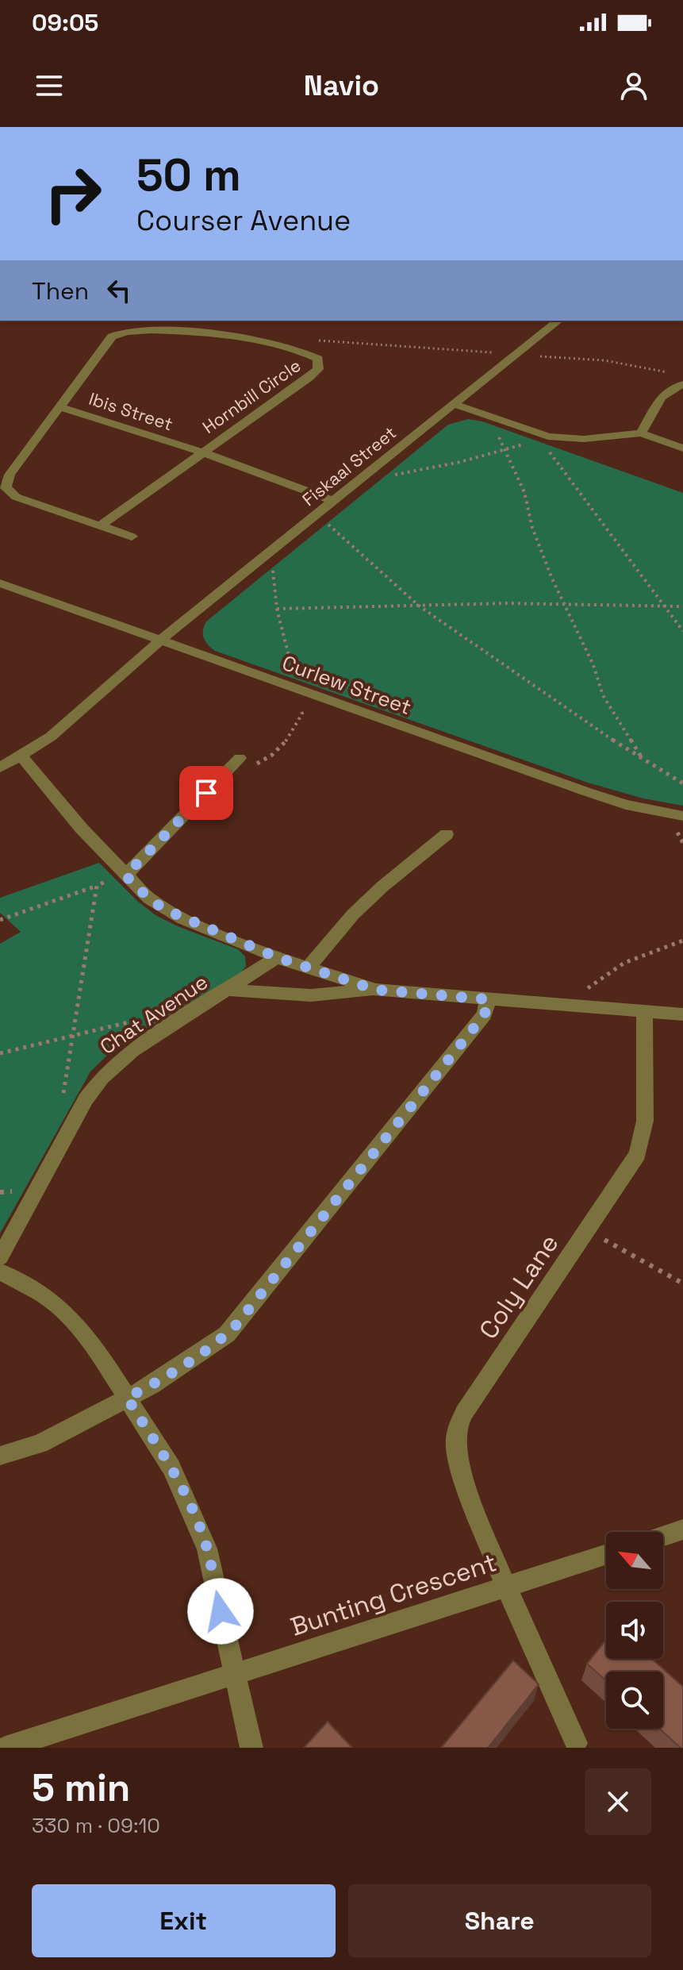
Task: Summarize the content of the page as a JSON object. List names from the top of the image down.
{
  "streets": {
    "street": [
      "Hornbill Circle",
      "Ibis Street",
      "Fiskaal Street",
      "Curlew Street",
      "Chat Avenue",
      "Coly Lane",
      "Bunting Crescent"
    ]
  },
  "crossings": [
    ["Hornbill Circle", "Ibis Street"],
    ["Ibis Street", "Fiskaal Street"],
    ["Fiskaal Street", "Curlew Street"],
    ["Coly Lane", "Bunting Crescent"]
  ],
  "north": "top left",
  "page": {
    "status": "09:05",
    "header": "Navio",
    "turn": ["50 m", "Courser Avenue"],
    "then": "Then",
    "heading": ["5 min", "330 m · 09:10"],
    "buttons": ["Exit", "Share"]
  }
}
